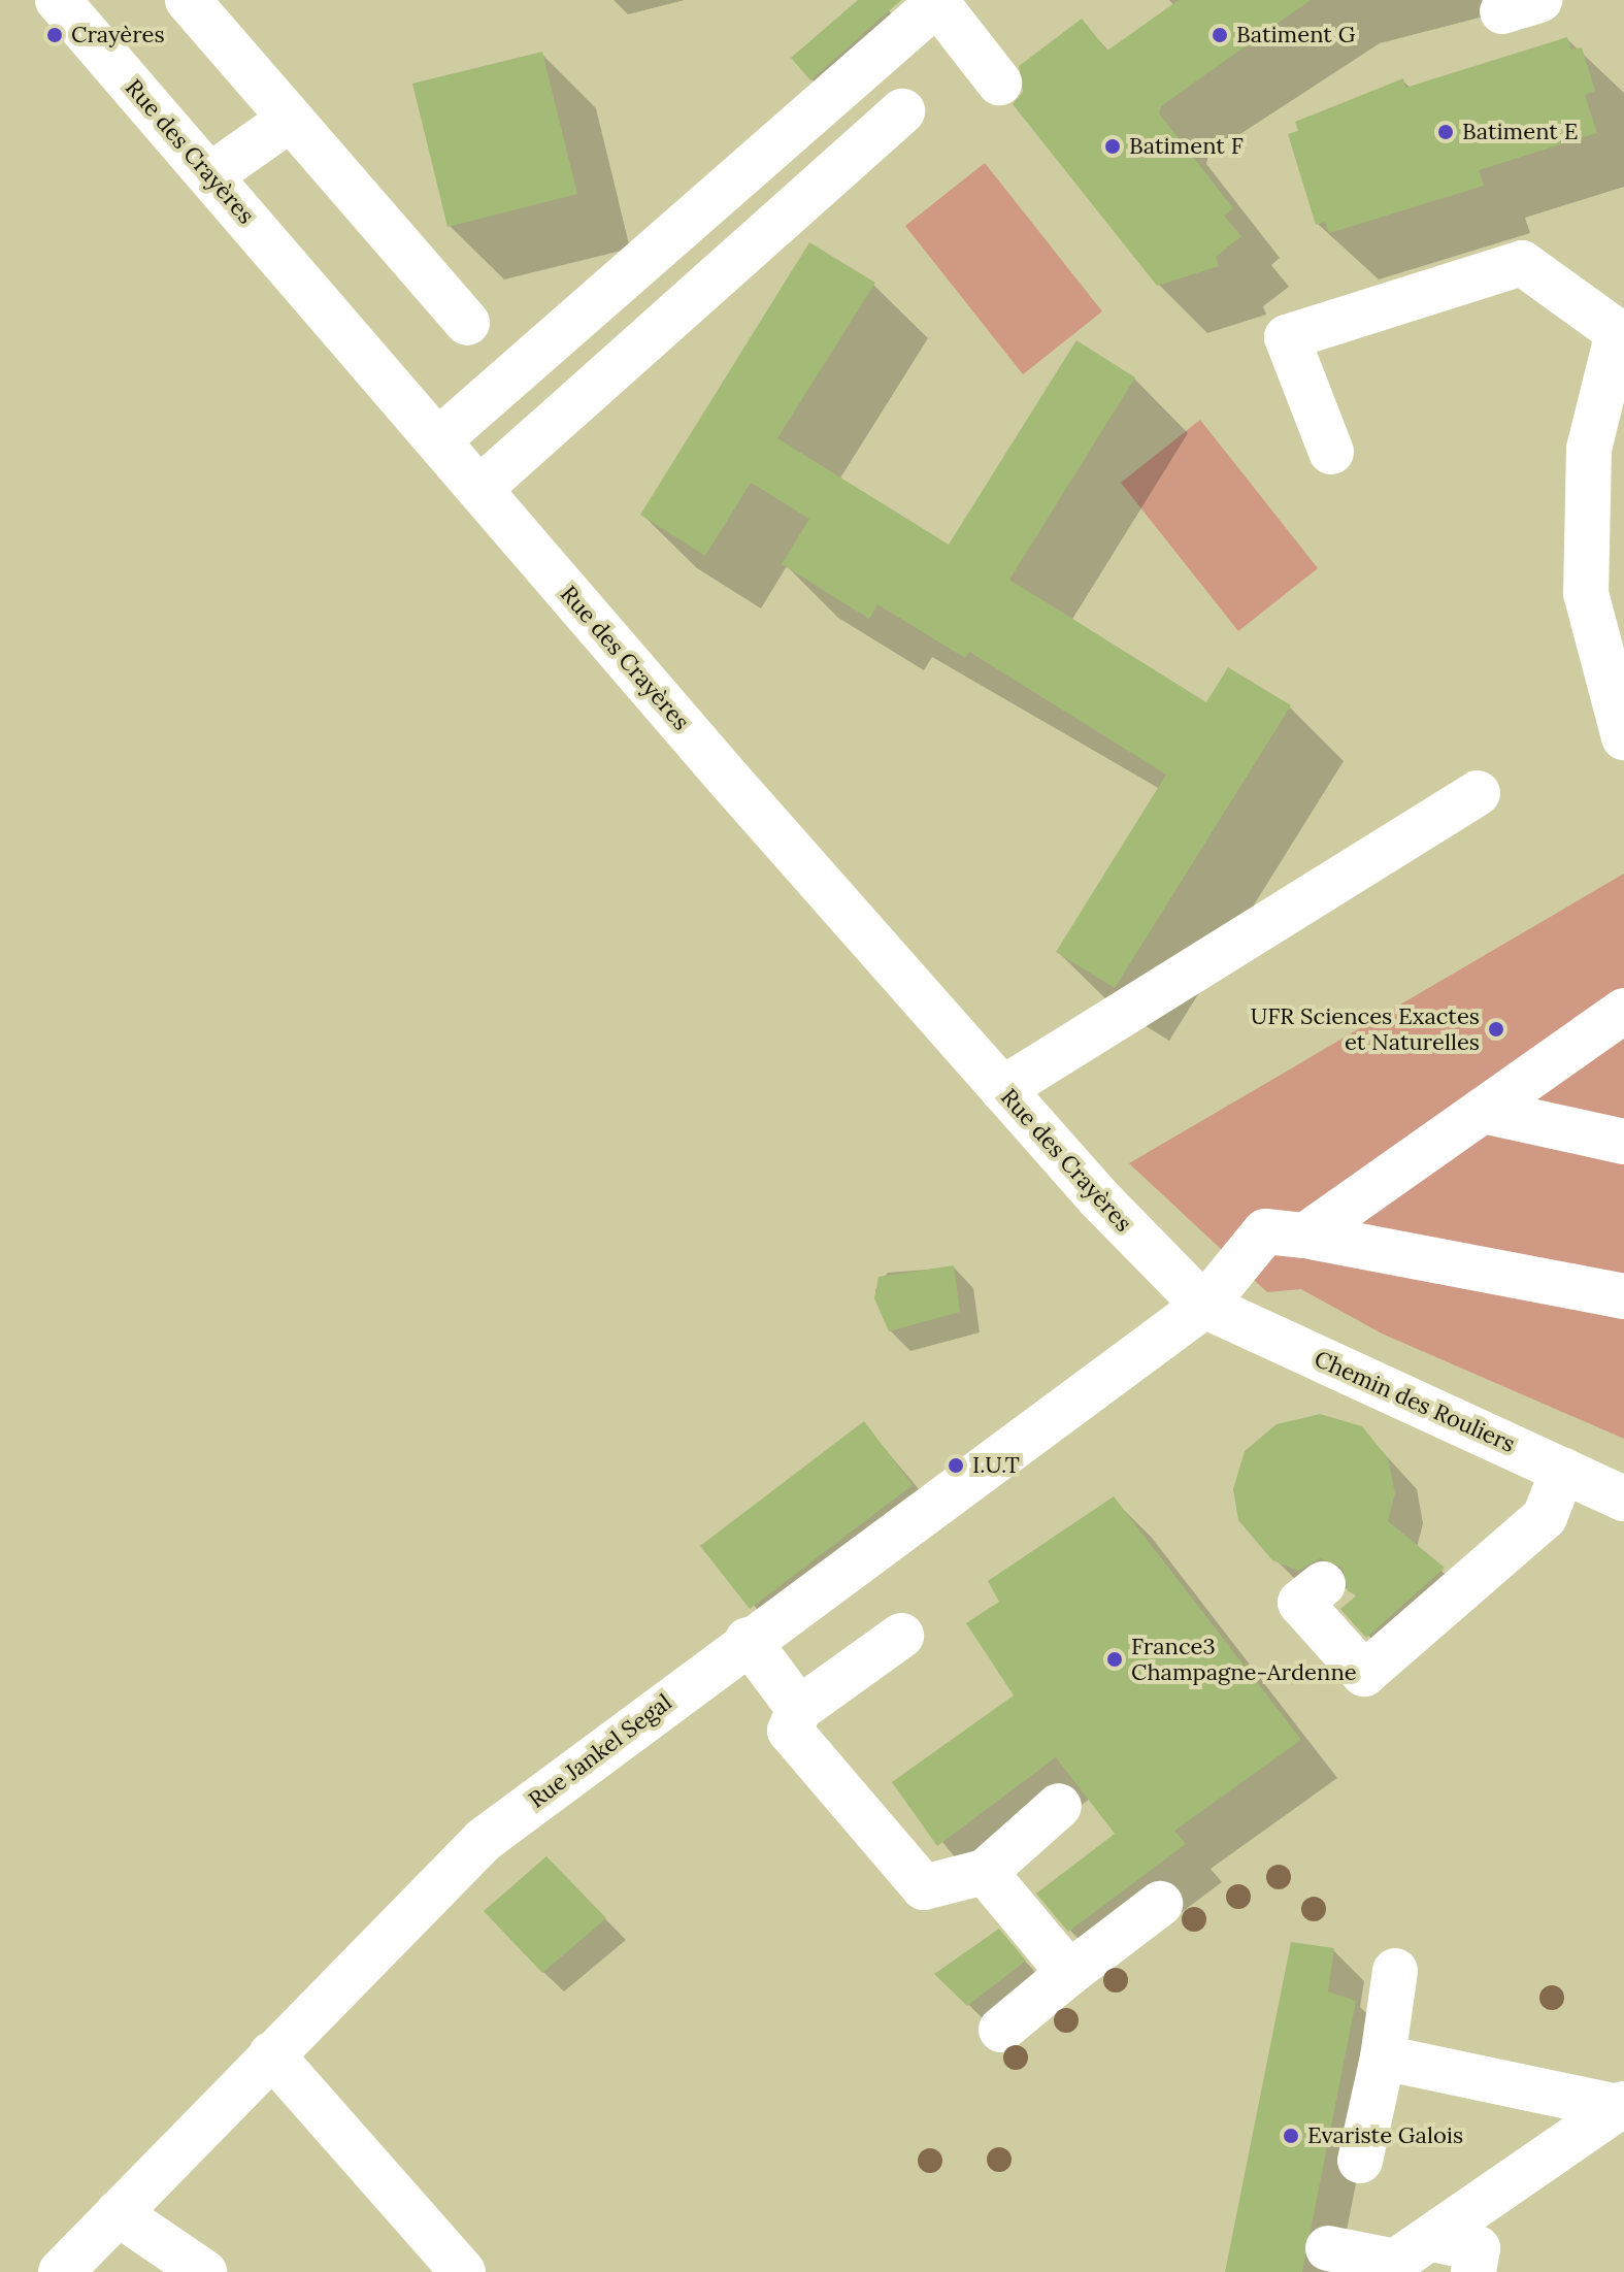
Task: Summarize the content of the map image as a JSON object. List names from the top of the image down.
{
  "streets": {
    "street": ["Rue des Crayères", "Chemin des Rouliers", "Rue Jankel Segal"]
  },
  "crossings": [
    ["Rue des Crayères", "Chemin des Rouliers"],
    ["Rue des Crayères", "Rue Jankel Segal"],
    ["Chemin des Rouliers", "Rue Jankel Segal"]
  ],
  "places": [
    "Crayères",
    "Batiment G",
    "Batiment E",
    "Batiment F",
    "UFR Sciences Exactes et Naturelles",
    "I.U.T",
    "France3 Champagne-Ardenne",
    "Evariste Galois"
  ]
}
